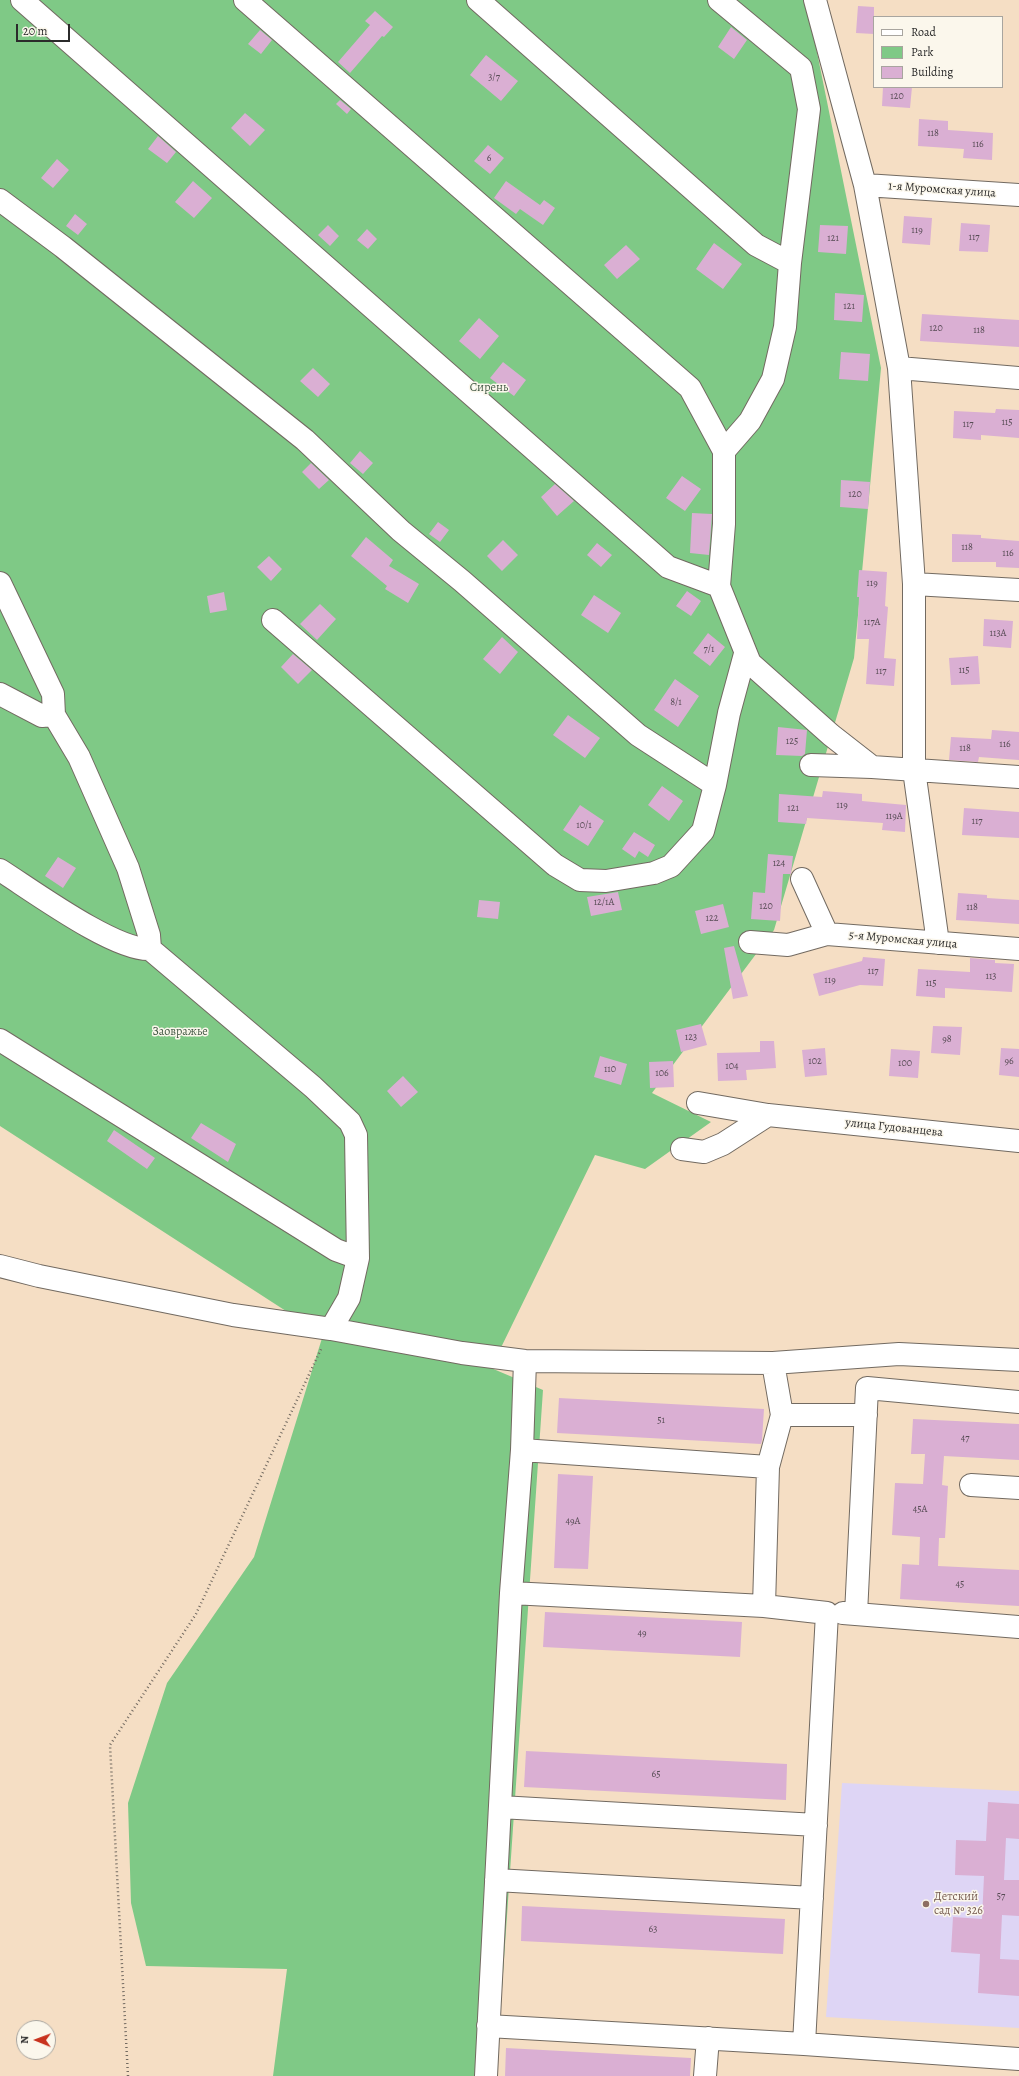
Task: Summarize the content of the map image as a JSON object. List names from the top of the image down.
{
  "streets": {
    "street": ["1-я Муромская улица", "5-я Муромская улица", "улица Гудованцева"]
  },
  "parks": ["Сирень", "Заовражье"],
  "places": ["Детский сад № 326"],
  "house_numbers": [
    "3/7",
    "120",
    "118",
    "116",
    "6",
    "119",
    "117",
    "121",
    "121",
    "120",
    "118",
    "115",
    "117",
    "120",
    "118",
    "116",
    "119",
    "117А",
    "113А",
    "7/1",
    "115",
    "117",
    "8/1",
    "125",
    "116",
    "118",
    "119",
    "121",
    "119А",
    "117",
    "10/1",
    "124",
    "12/1А",
    "120",
    "118",
    "122",
    "117",
    "113",
    "119",
    "115",
    "123",
    "98",
    "102",
    "96",
    "100",
    "104",
    "110",
    "106",
    "51",
    "47",
    "45А",
    "49А",
    "45",
    "49",
    "65",
    "57",
    "63"
  ],
  "legend": ["Road", "Park", "Building"],
  "scale_bar": "20 m",
  "north": "left"
}
